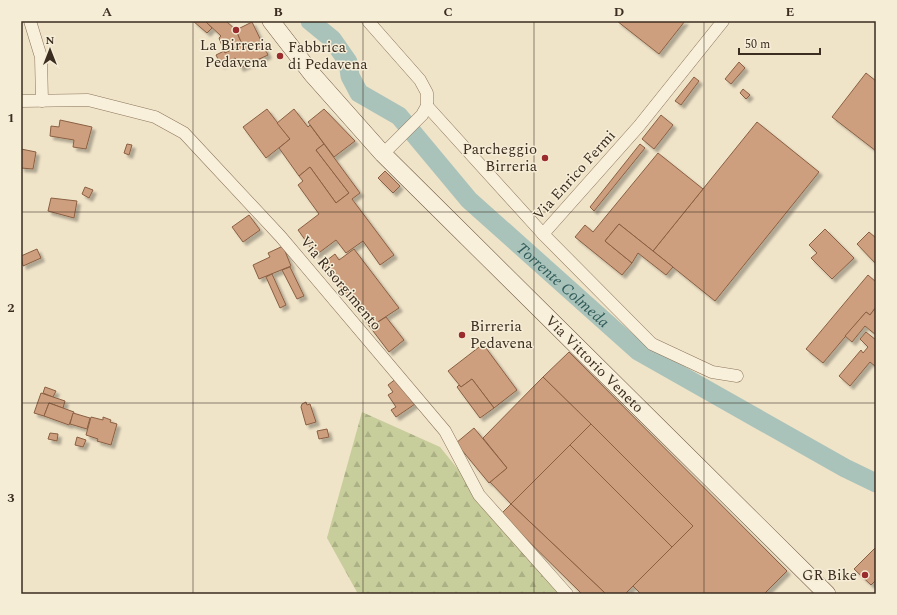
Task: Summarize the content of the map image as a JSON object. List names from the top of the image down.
{
  "streets": {
    "main road": ["Via Vittorio Veneto"],
    "street": ["Via Enrico Fermi", "Via Risorgimento"]
  },
  "water": ["Torrente Colmeda"],
  "places": [
    "La Birreria Pedavena",
    "Fabbrica di Pedavena",
    "Parcheggio Birreria",
    "Birreria Pedavena",
    "GR Bike"
  ],
  "scale_bar": "50 m",
  "north": "top",
  "grid": {
    "columns": [
      "A",
      "B",
      "C",
      "D",
      "E"
    ],
    "rows": ["1", "2", "3"]
  }
}
